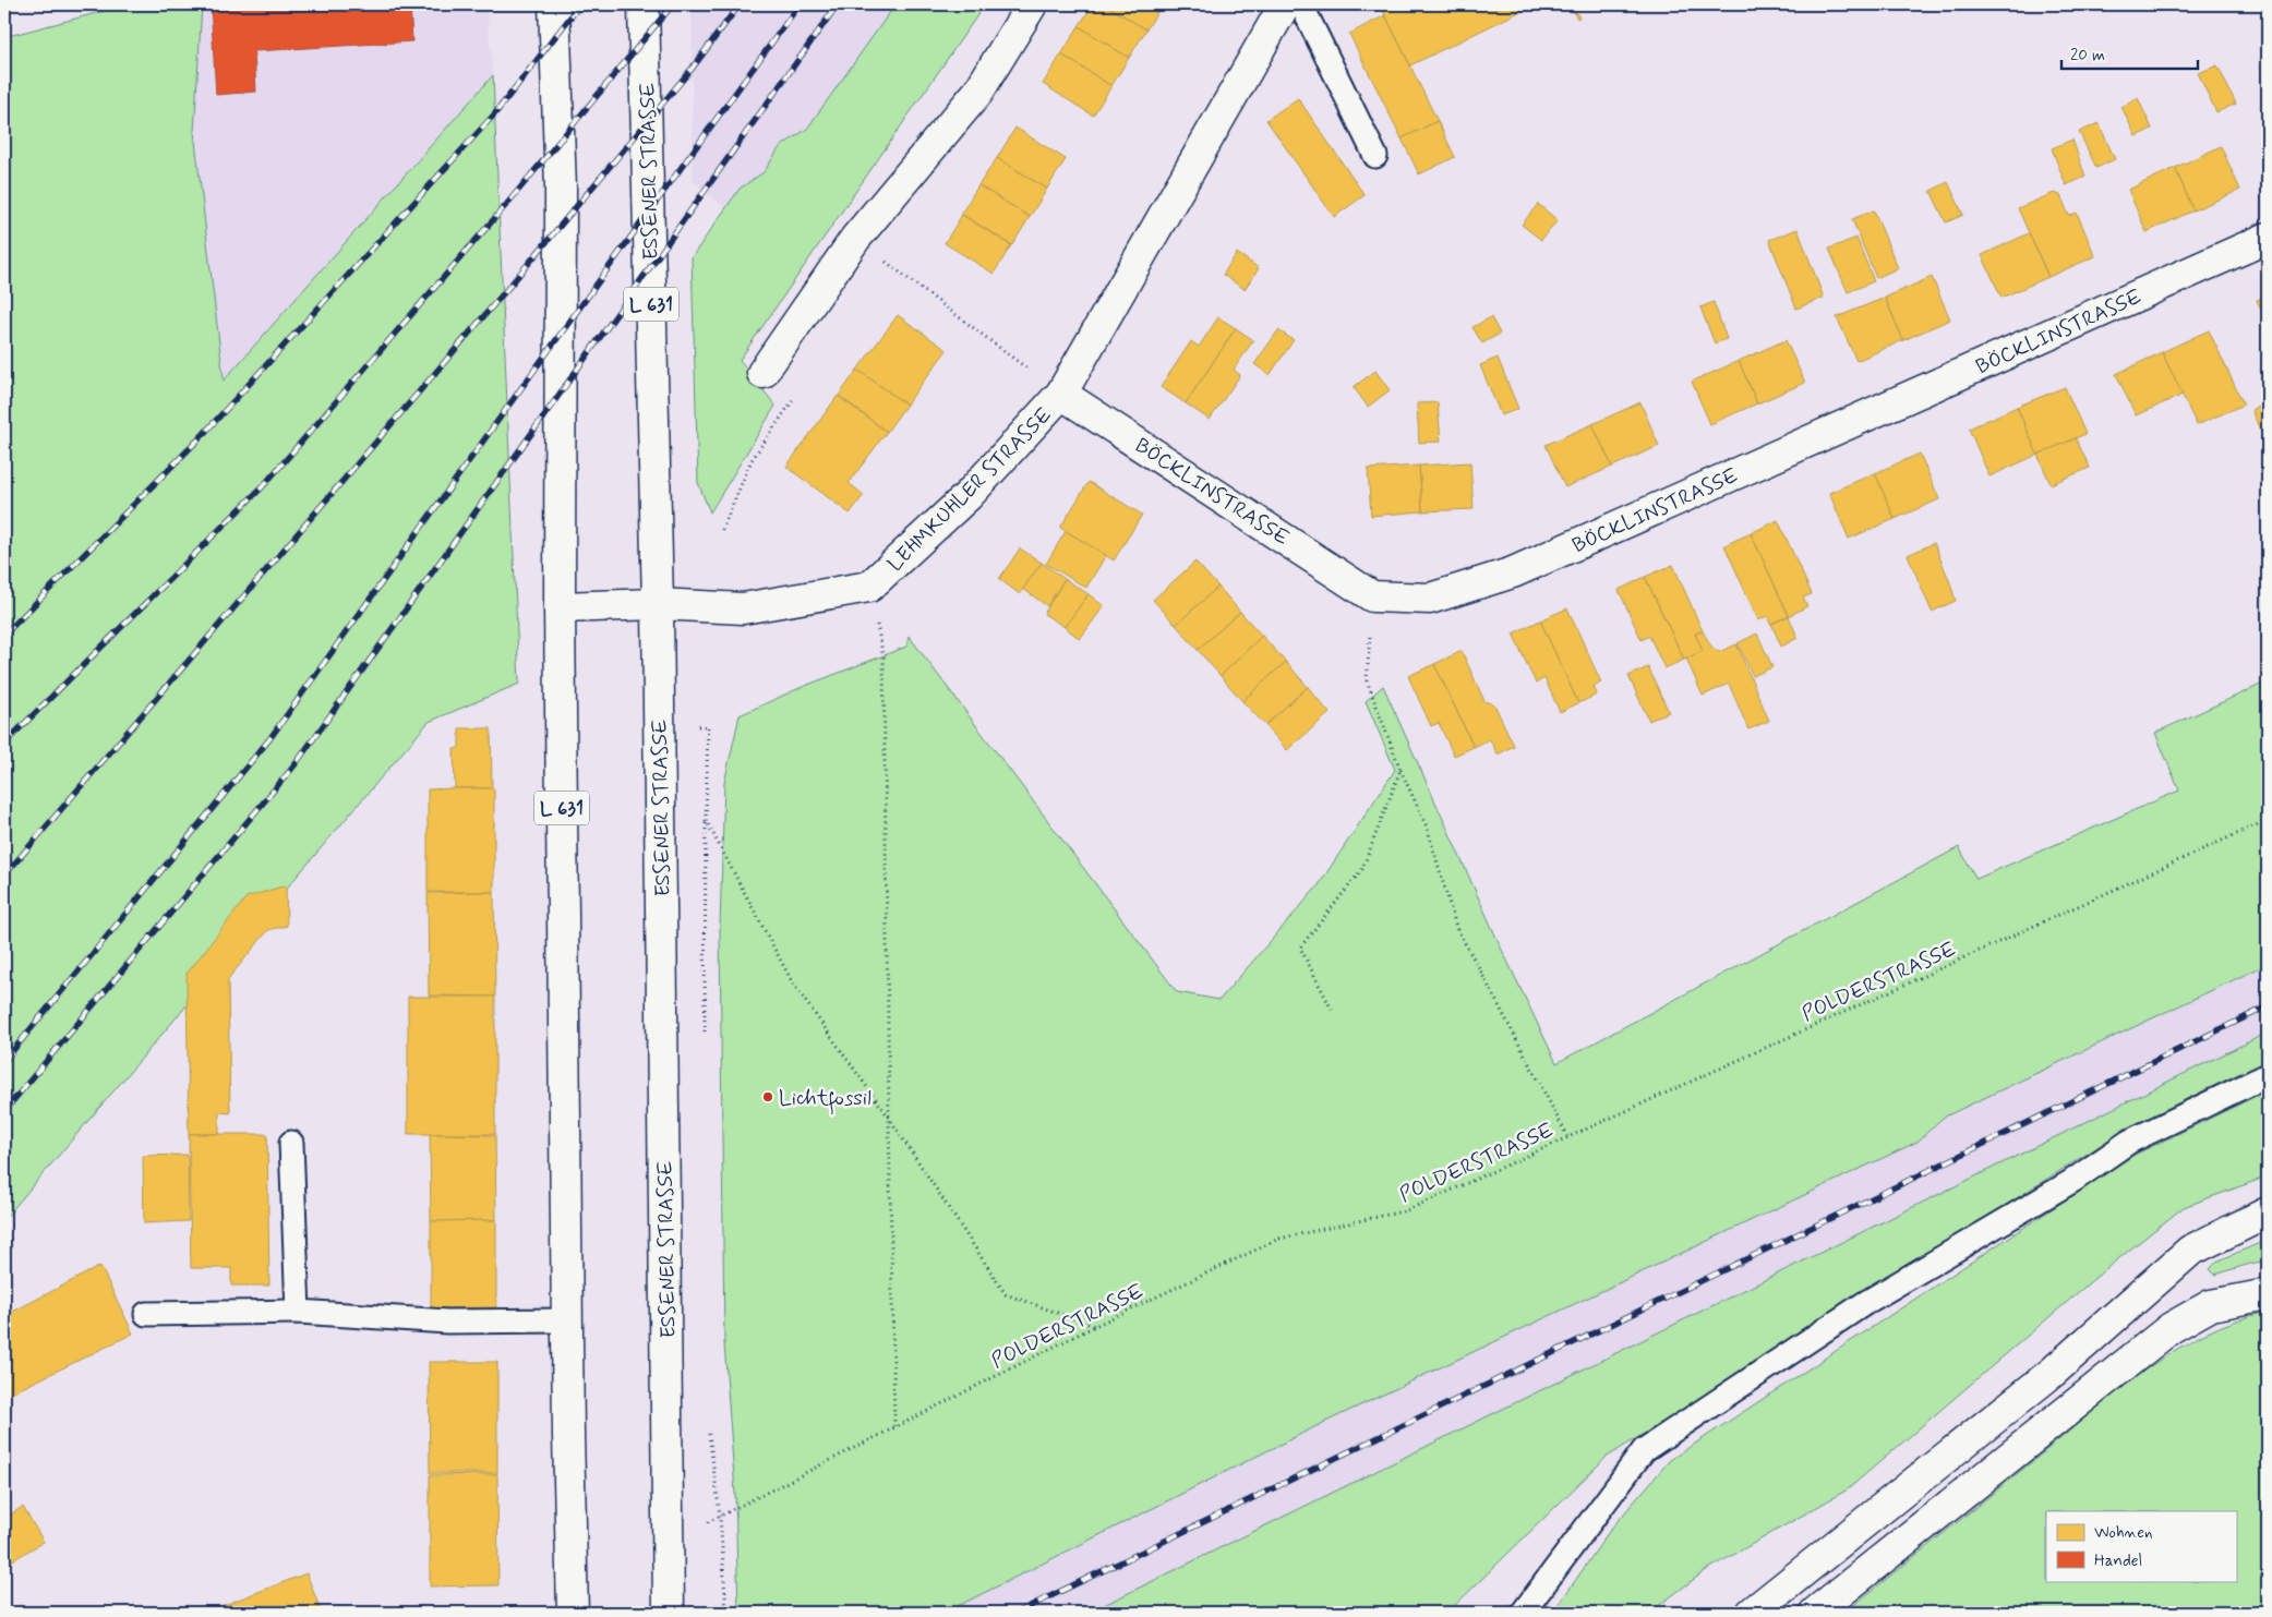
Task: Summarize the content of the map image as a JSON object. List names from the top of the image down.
{
  "streets": {
    "main road": [
      "ESSENER STRASSE",
      "L 631",
      "BÖCKLINSTRASSE",
      "LEHMKUHLER STRASSE"
    ],
    "path": ["POLDERSTRASSE"]
  },
  "crossings": [
    ["ESSENER STRASSE", "LEHMKUHLER STRASSE"],
    ["ESSENER STRASSE", "POLDERSTRASSE"],
    ["L 631", "LEHMKUHLER STRASSE"],
    ["BÖCKLINSTRASSE", "LEHMKUHLER STRASSE"]
  ],
  "places": ["Lichtfossil"],
  "legend": ["Wohnen", "Handel"],
  "scale_bar": "20 m"
}
